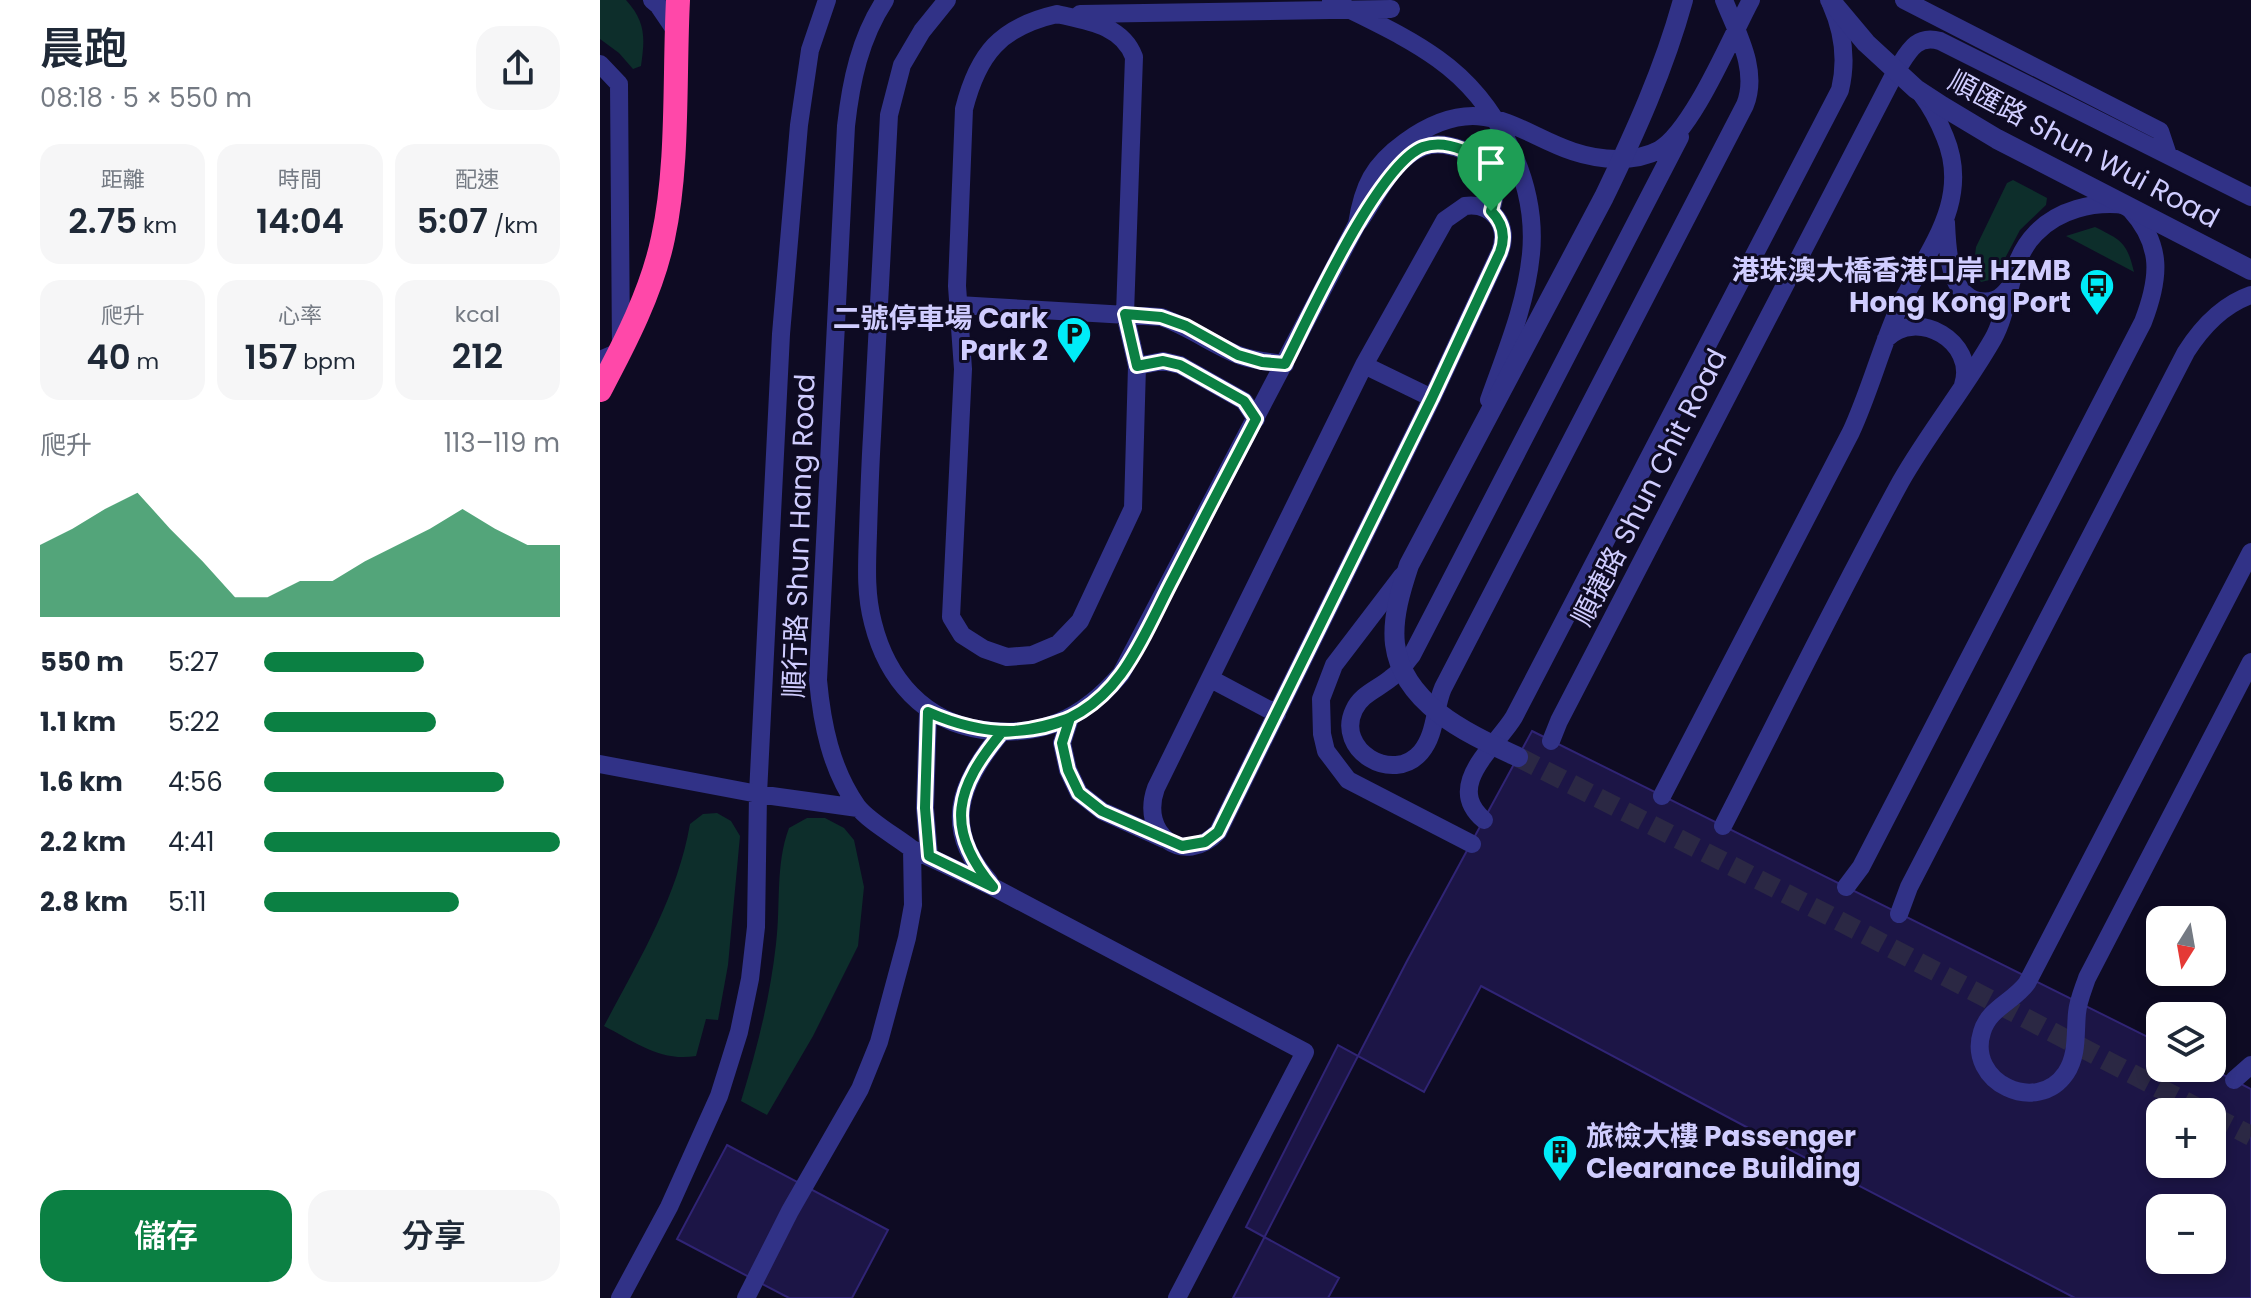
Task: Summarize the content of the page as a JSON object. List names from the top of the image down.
{
  "streets": {
    "street": ["順匯路 Shun Wui Road"],
    "lane": ["順捷路 Shun Chit Road", "順行路 Shun Hang Road"]
  },
  "crossings": [
    ["順匯路 Shun Wui Road", "順捷路 Shun Chit Road"]
  ],
  "places": {
    "bus stop": ["港珠澳大橋香港口岸 HZMB Hong Kong Port"],
    "parking": ["二號停車場 Cark Park 2"],
    "building": ["旅檢大樓 Passenger Clearance Building"]
  },
  "north": "bottom",
  "page": {
    "heading": ["晨跑", "08:18 · 5 × 550 m"],
    "stats": [
      ["距離", "2.75 km"],
      ["時間", "14:04"],
      ["配速", "5:07 /km"],
      ["爬升", "40 m"],
      ["心率", "157 bpm"],
      ["kcal", "212"]
    ],
    "chart": ["爬升", "113–119 m"],
    "list": [
      {
        "name": "550 m",
        "note": "5:27"
      },
      {
        "name": "1.1 km",
        "note": "5:22"
      },
      {
        "name": "1.6 km",
        "note": "4:56"
      },
      {
        "name": "2.2 km",
        "note": "4:41"
      },
      {
        "name": "2.8 km",
        "note": "5:11"
      }
    ],
    "map_buttons": ["+", "−"],
    "buttons": ["儲存", "分享"]
  }
}
